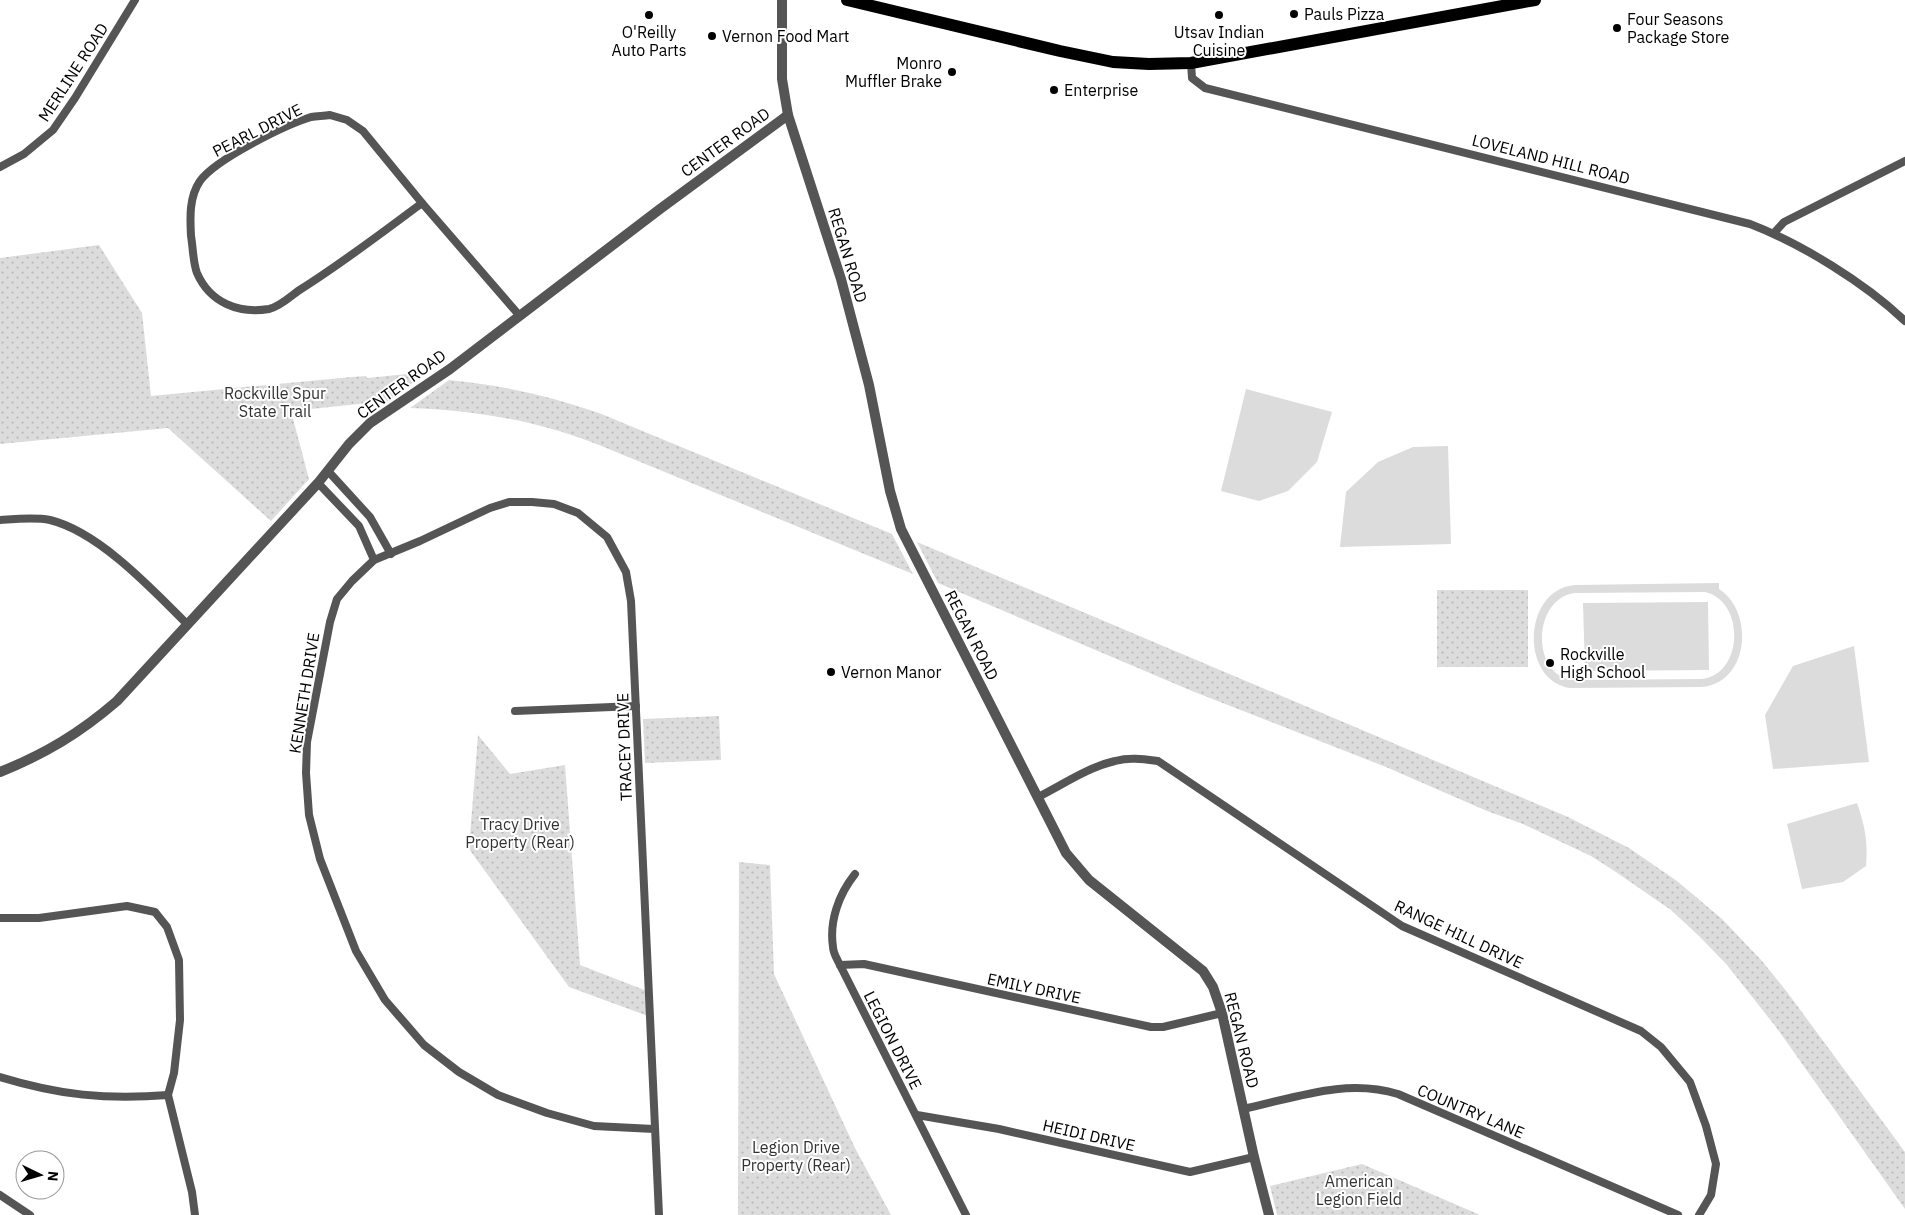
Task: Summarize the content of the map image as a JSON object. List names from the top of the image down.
{
  "streets": {
    "street": [
      "MERLINE ROAD",
      "PEARL DRIVE",
      "CENTER ROAD",
      "LOVELAND HILL ROAD",
      "REGAN ROAD",
      "KENNETH DRIVE",
      "TRACEY DRIVE",
      "RANGE HILL DRIVE",
      "EMILY DRIVE",
      "LEGION DRIVE",
      "COUNTRY LANE",
      "HEIDI DRIVE"
    ]
  },
  "crossings": [
    ["PEARL DRIVE", "CENTER ROAD"],
    ["CENTER ROAD", "REGAN ROAD"],
    ["REGAN ROAD", "RANGE HILL DRIVE"],
    ["REGAN ROAD", "EMILY DRIVE"],
    ["REGAN ROAD", "COUNTRY LANE"],
    ["REGAN ROAD", "HEIDI DRIVE"],
    ["KENNETH DRIVE", "TRACEY DRIVE"],
    ["EMILY DRIVE", "LEGION DRIVE"],
    ["LEGION DRIVE", "HEIDI DRIVE"]
  ],
  "parks": [
    "Rockville Spur State Trail",
    "Tracy Drive Property (Rear)",
    "Legion Drive Property (Rear)",
    "American Legion Field"
  ],
  "places": [
    "Pauls Pizza",
    "O'Reilly Auto Parts",
    "Utsav Indian Cuisine",
    "Four Seasons Package Store",
    "Vernon Food Mart",
    "Monro Muffler Brake",
    "Enterprise",
    "Rockville High School",
    "Vernon Manor"
  ],
  "north": "right"
}
